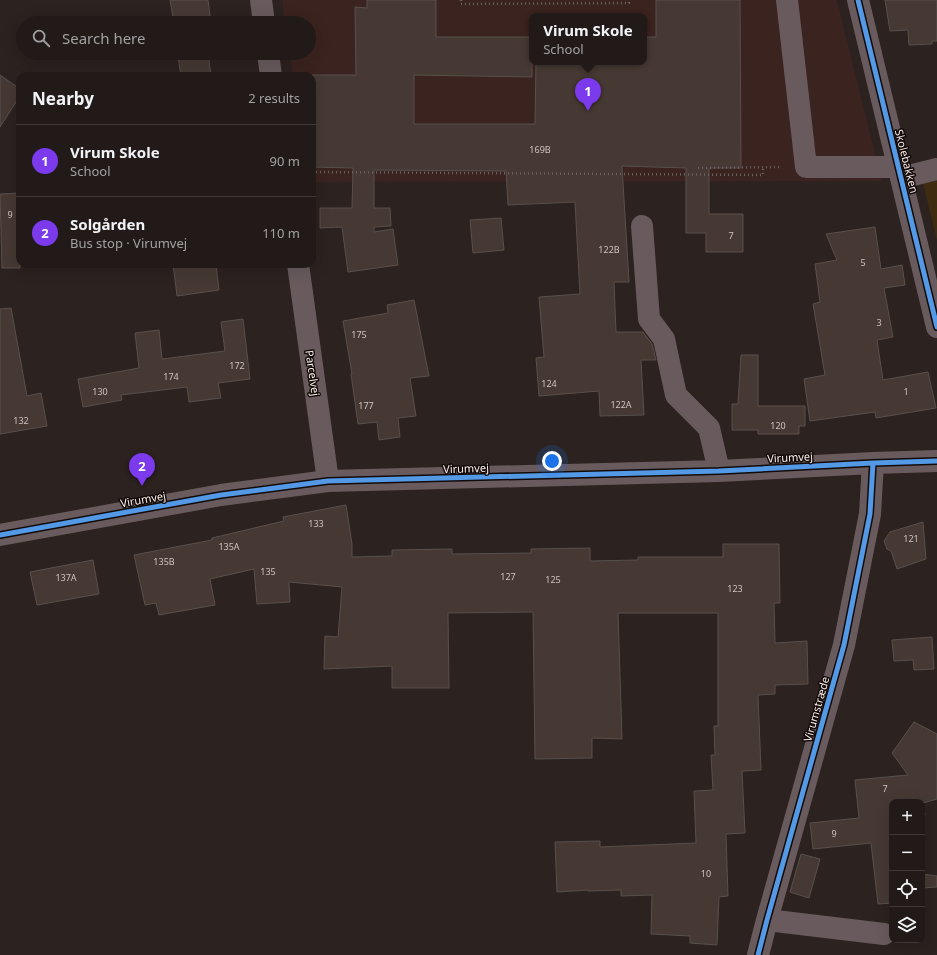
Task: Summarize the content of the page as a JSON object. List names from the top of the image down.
{
  "streets": {
    "street": [
      "Skolebakken",
      "Parcelvej",
      "Virumvej",
      "Virumstræde"
    ]
  },
  "crossings": [
    ["Parcelvej", "Virumvej"],
    ["Virumvej", "Virumstræde"]
  ],
  "house_numbers": [
    "169B",
    "9",
    "7",
    "122B",
    "5",
    "3",
    "175",
    "172",
    "174",
    "124",
    "130",
    "1",
    "122A",
    "177",
    "132",
    "120",
    "133",
    "121",
    "135A",
    "135B",
    "135",
    "127",
    "137A",
    "125",
    "123",
    "7",
    "9",
    "10"
  ],
  "page": {
    "popup": ["Virum Skole", "School"],
    "search": "Search here",
    "heading": ["Nearby", "2 results"],
    "pins": ["1", "2"],
    "list": [
      {
        "mark": "1",
        "name": "Virum Skole",
        "note": "School",
        "value": "90 m"
      },
      {
        "mark": "2",
        "name": "Solgården",
        "note": "Bus stop · Virumvej",
        "value": "110 m"
      }
    ],
    "map_buttons": ["+", "−"]
  }
}
